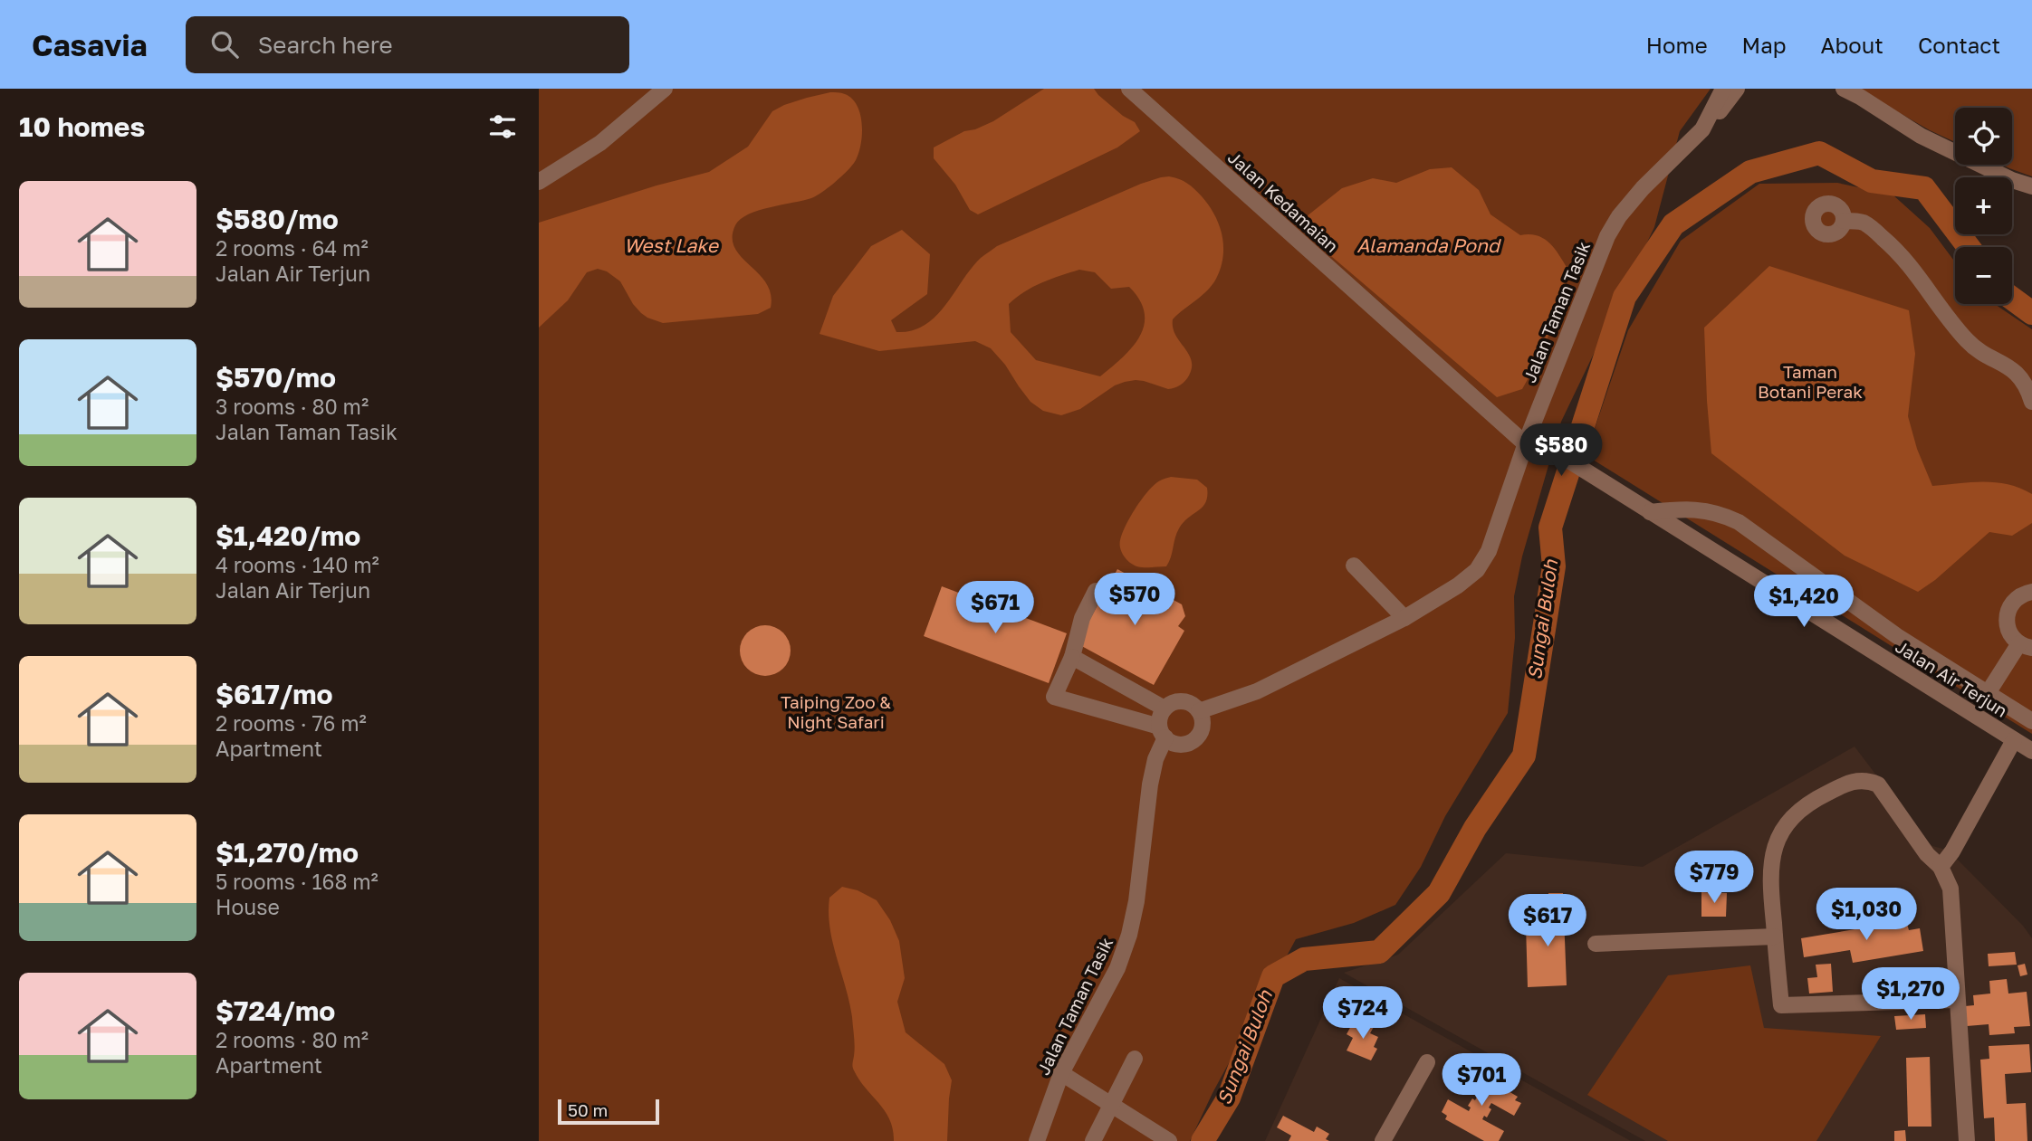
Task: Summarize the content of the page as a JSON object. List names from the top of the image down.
{
  "streets": {
    "street": ["Jalan Kedamaian", "Jalan Taman Tasik", "Jalan Air Terjun"]
  },
  "crossings": [
    ["Jalan Kedamaian", "Jalan Taman Tasik"],
    ["Jalan Kedamaian", "Jalan Air Terjun"],
    ["Jalan Taman Tasik", "Jalan Air Terjun"]
  ],
  "water": ["West Lake", "Alamanda Pond", "Sungai Buloh"],
  "parks": ["Taman Botani Perak", "Taiping Zoo & Night Safari"],
  "scale_bar": "50 m",
  "page": {
    "header": "Casavia",
    "search": "Search here",
    "nav": [
      "Home",
      "Map",
      "About",
      "Contact"
    ],
    "heading": "10 homes",
    "map_buttons": ["+", "−"],
    "list": [
      {
        "name": "$580/mo",
        "note": "2 rooms · 64 m² · Jalan Air Terjun"
      },
      {
        "name": "$570/mo",
        "note": "3 rooms · 80 m² · Jalan Taman Tasik"
      },
      {
        "name": "$1,420/mo",
        "note": "4 rooms · 140 m² · Jalan Air Terjun"
      },
      {
        "name": "$617/mo",
        "note": "2 rooms · 76 m² · Apartment"
      },
      {
        "name": "$1,270/mo",
        "note": "5 rooms · 168 m² · House"
      },
      {
        "name": "$724/mo",
        "note": "2 rooms · 80 m² · Apartment"
      }
    ],
    "price": [
      "$580",
      "$570",
      "$1,420",
      "$671",
      "$779",
      "$1,030",
      "$617",
      "$1,270",
      "$724",
      "$701"
    ],
    "scale": "50 m"
  }
}
